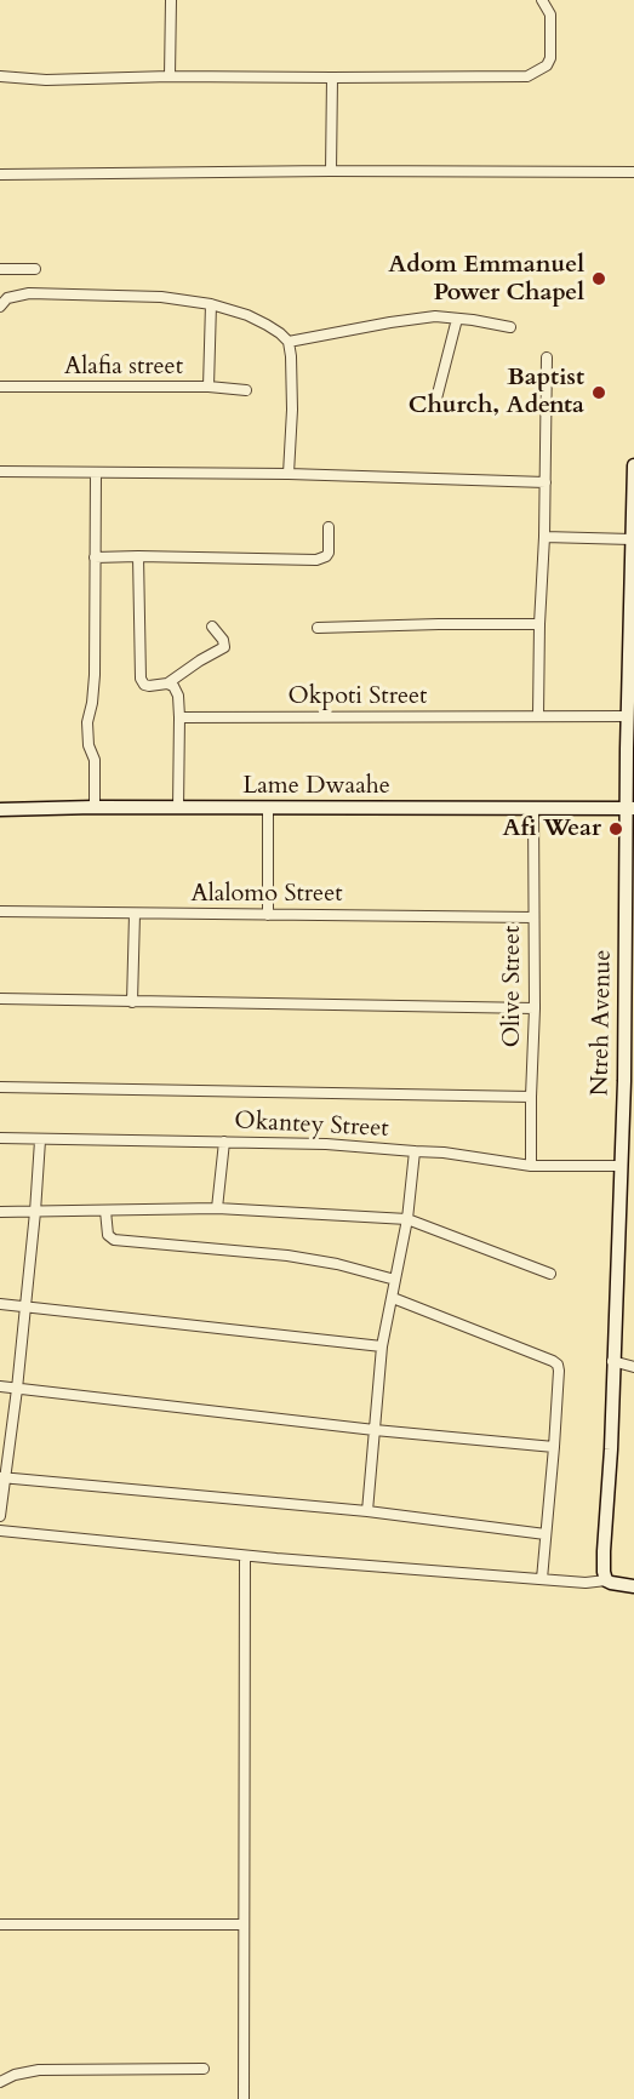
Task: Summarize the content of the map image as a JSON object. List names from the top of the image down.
{
  "streets": {
    "street": [
      "Alafia street",
      "Okpoti Street",
      "Lame Dwaahe",
      "Alalomo Street",
      "Olive Street",
      "Ntreh Avenue",
      "Okantey Street"
    ]
  },
  "crossings": [
    ["Okpoti Street", "Ntreh Avenue"],
    ["Lame Dwaahe", "Olive Street"],
    ["Lame Dwaahe", "Ntreh Avenue"],
    ["Alalomo Street", "Olive Street"],
    ["Olive Street", "Okantey Street"],
    ["Ntreh Avenue", "Okantey Street"]
  ],
  "places": ["Adom Emmanuel Power Chapel", "Baptist Church, Adenta", "Afi Wear"]
}
